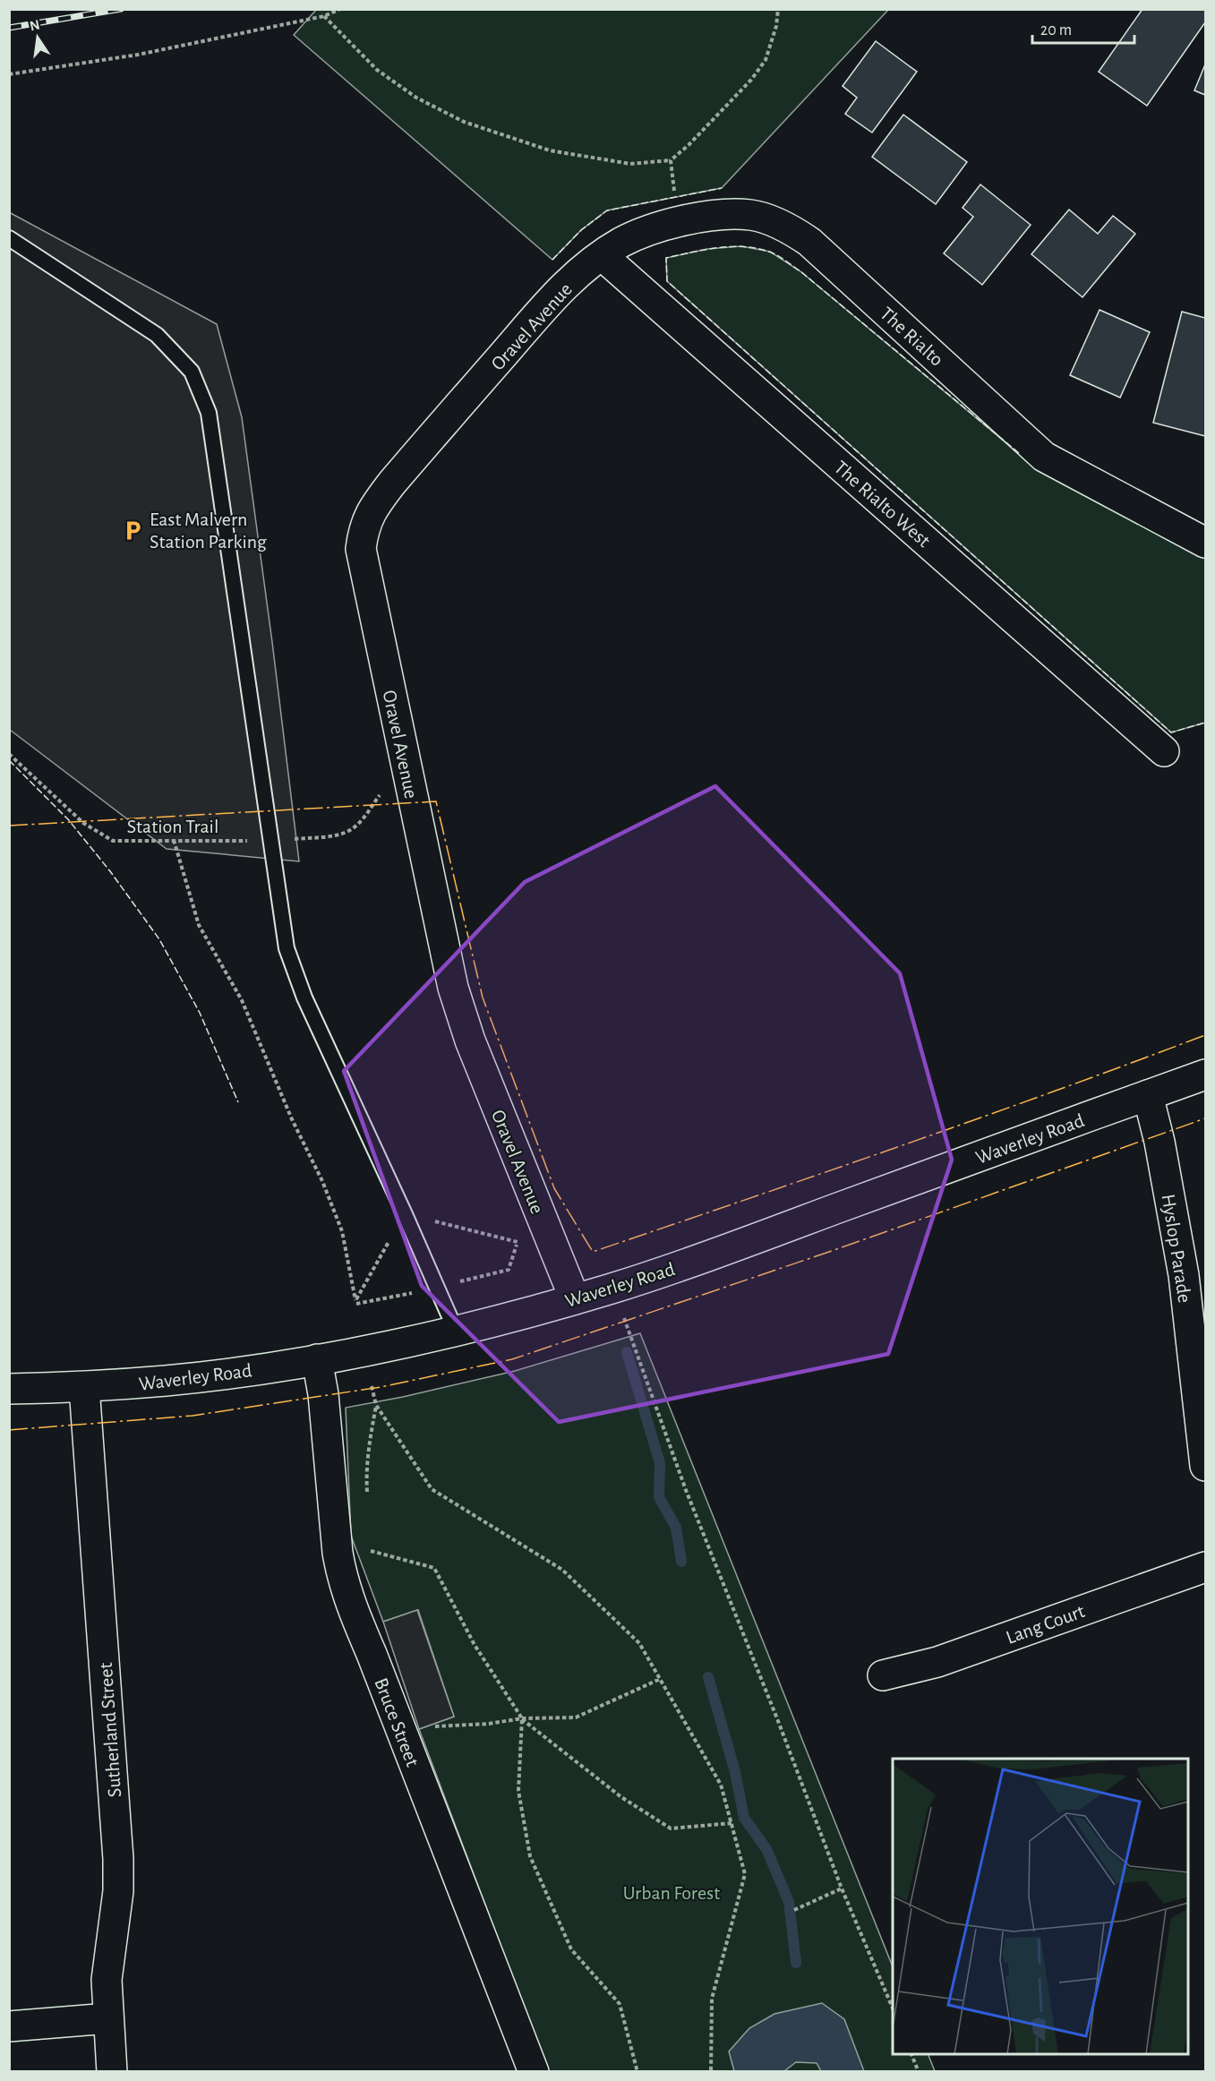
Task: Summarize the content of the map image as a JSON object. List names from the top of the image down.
{
  "streets": {
    "street": [
      "Oravel Avenue",
      "The Rialto",
      "The Rialto West",
      "Waverley Road",
      "Hyslop Parade",
      "Lang Court",
      "Bruce Street",
      "Sutherland Street"
    ],
    "path": ["Station Trail"]
  },
  "crossings": [
    ["Oravel Avenue", "The Rialto"],
    ["Oravel Avenue", "The Rialto West"],
    ["Oravel Avenue", "Station Trail"],
    ["Oravel Avenue", "Waverley Road"],
    ["The Rialto", "The Rialto West"],
    ["Waverley Road", "Hyslop Parade"],
    ["Waverley Road", "Bruce Street"],
    ["Waverley Road", "Sutherland Street"]
  ],
  "parks": ["Urban Forest"],
  "places": {
    "parking": ["East Malvern Station Parking"]
  },
  "scale_bar": "20 m",
  "north": "top"
}
